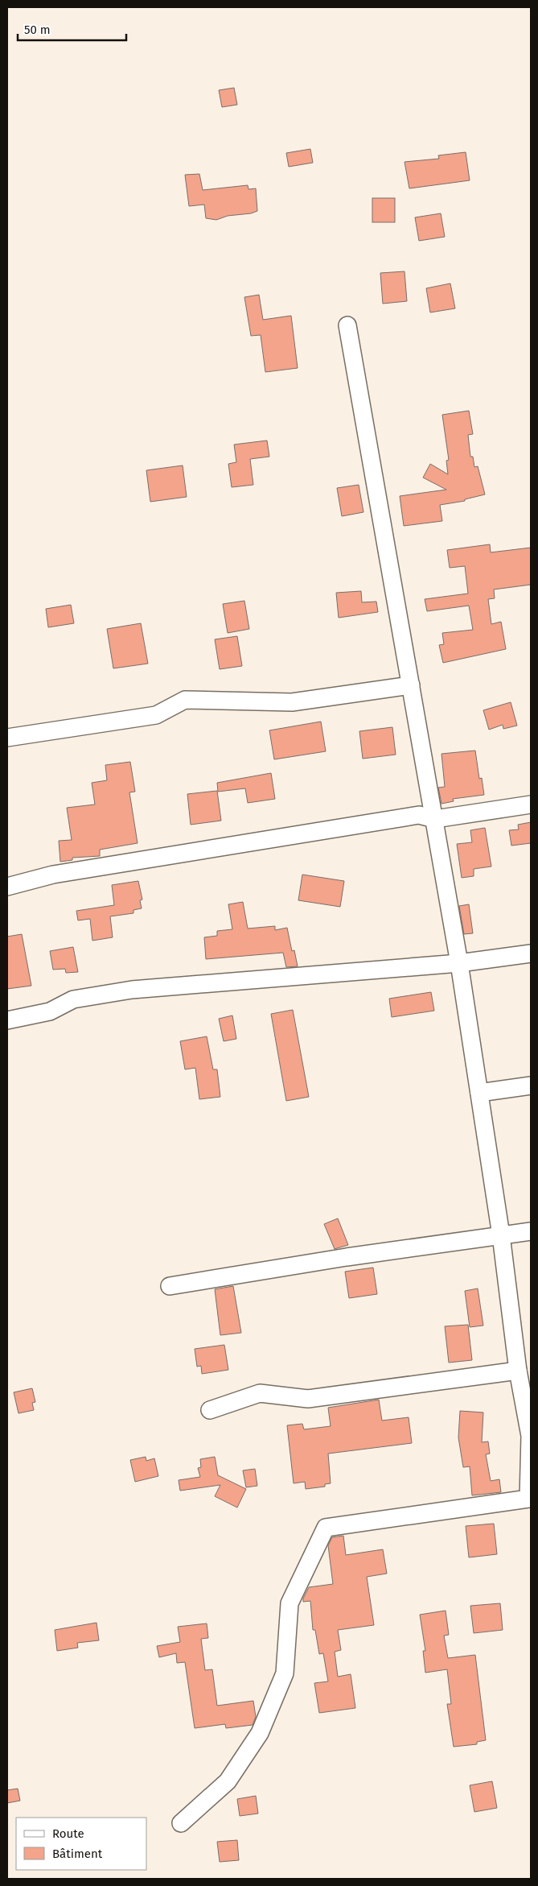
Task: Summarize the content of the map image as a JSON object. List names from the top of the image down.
{
  "legend": ["Route", "Bâtiment"],
  "scale_bar": "50 m"
}
